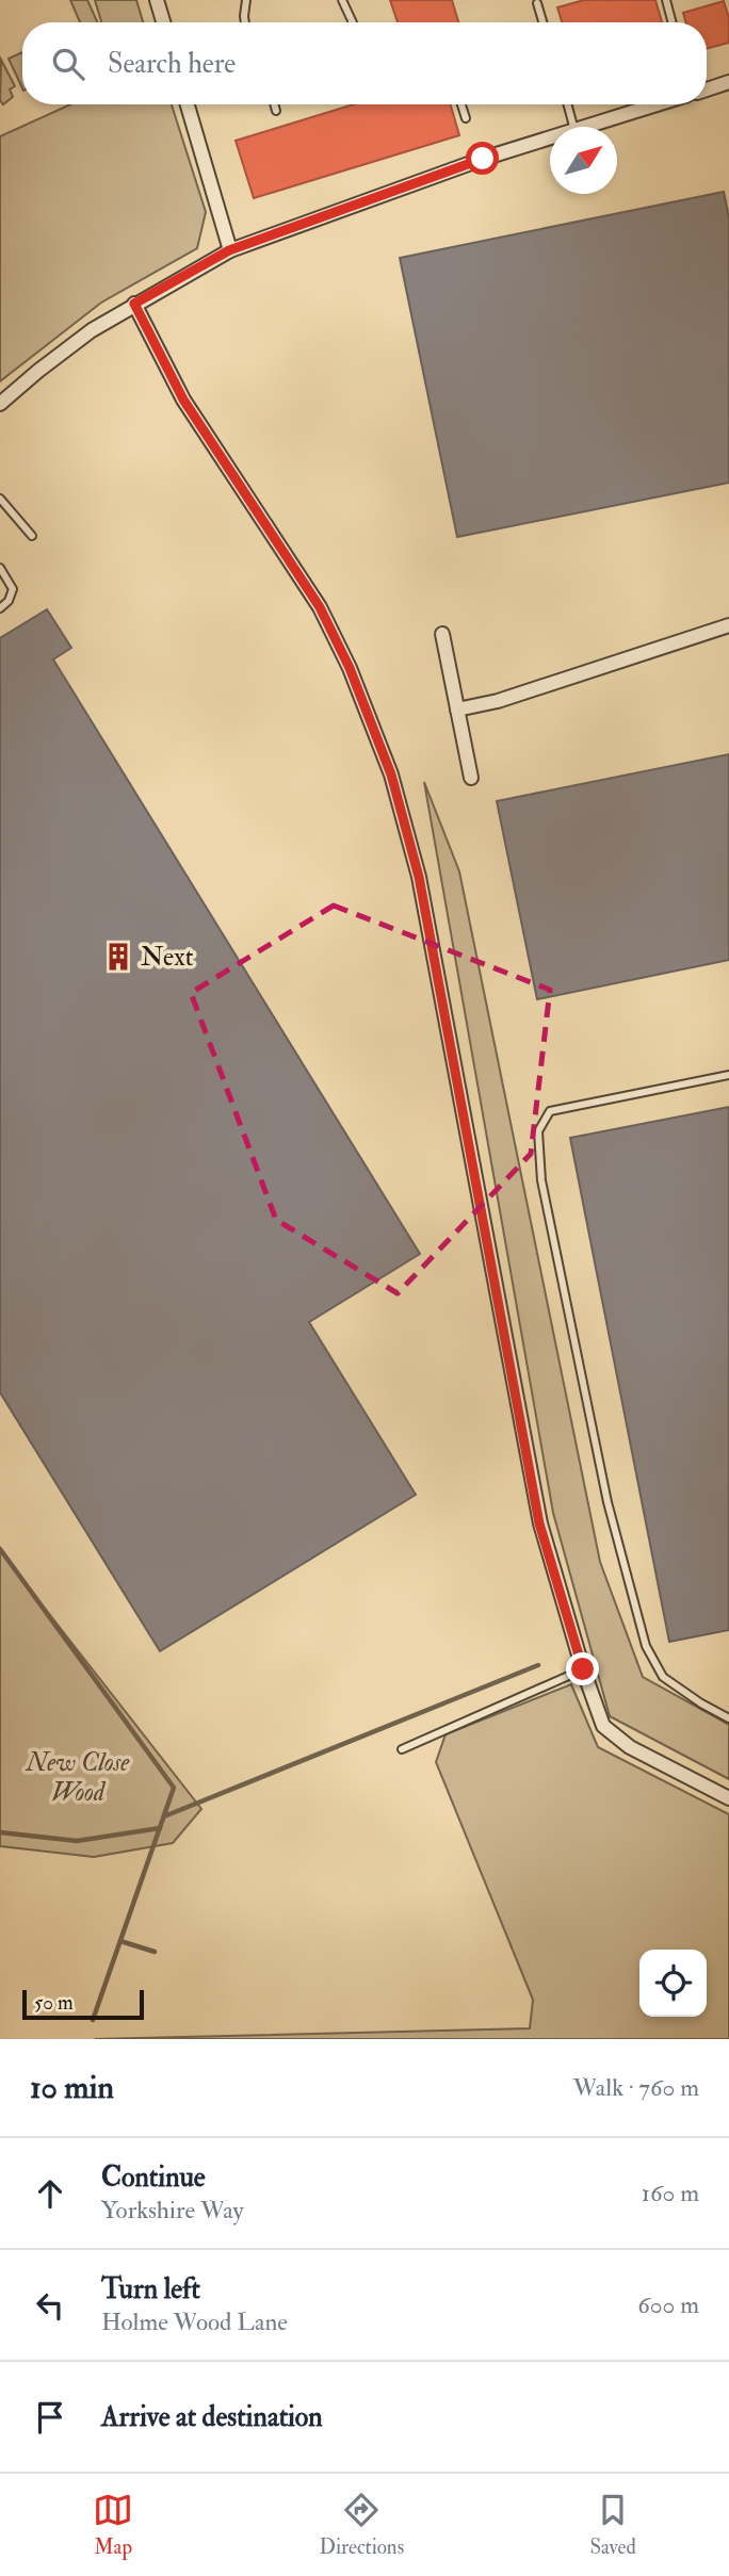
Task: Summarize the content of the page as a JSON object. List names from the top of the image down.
{
  "parks": ["New Close Wood"],
  "places": {
    "building": ["Next"]
  },
  "scale_bar": "50 m",
  "north": "top right",
  "page": {
    "search": "Search here",
    "scale": "50 m",
    "heading": ["10 min", "Walk · 760 m"],
    "list": [
      ["Continue", "Yorkshire Way", "160 m"],
      ["Turn left", "Holme Wood Lane", "600 m"],
      "Arrive at destination"
    ],
    "nav": ["Map", "Directions", "Saved"]
  }
}
